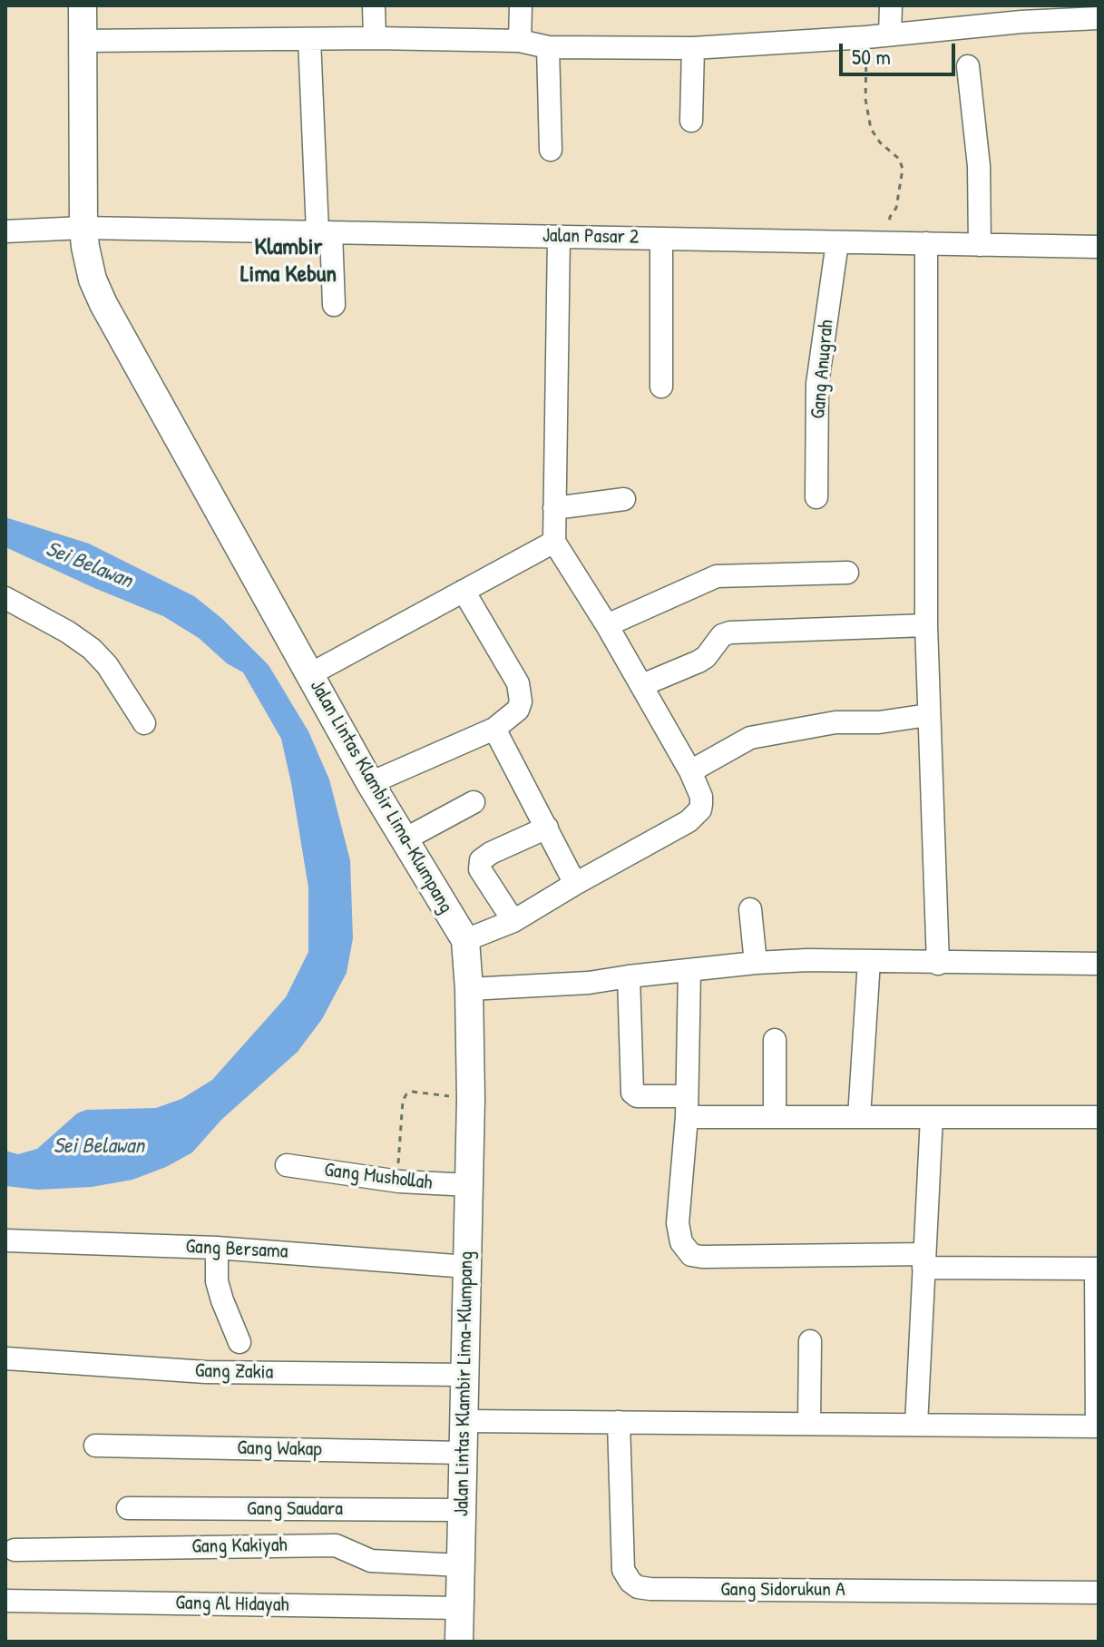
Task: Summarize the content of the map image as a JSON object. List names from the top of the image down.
{
  "streets": {
    "main road": ["Jalan Lintas Klambir Lima–Klumpang"],
    "street": [
      "Jalan Pasar 2",
      "Gang Anugrah",
      "Gang Mushollah",
      "Gang Bersama",
      "Gang Zakia",
      "Gang Wakap",
      "Gang Saudara",
      "Gang Kakiyah",
      "Gang Sidorukun A",
      "Gang Al Hidayah"
    ]
  },
  "crossings": [
    ["Jalan Pasar 2", "Gang Anugrah"],
    ["Jalan Pasar 2", "Jalan Lintas Klambir Lima–Klumpang"],
    ["Jalan Lintas Klambir Lima–Klumpang", "Gang Mushollah"],
    ["Jalan Lintas Klambir Lima–Klumpang", "Gang Bersama"],
    ["Jalan Lintas Klambir Lima–Klumpang", "Gang Zakia"],
    ["Jalan Lintas Klambir Lima–Klumpang", "Gang Wakap"],
    ["Jalan Lintas Klambir Lima–Klumpang", "Gang Saudara"],
    ["Jalan Lintas Klambir Lima–Klumpang", "Gang Kakiyah"],
    ["Jalan Lintas Klambir Lima–Klumpang", "Gang Al Hidayah"]
  ],
  "districts": ["Klambir Lima Kebun"],
  "water": ["Sei Belawan"],
  "scale_bar": "50 m"
}
